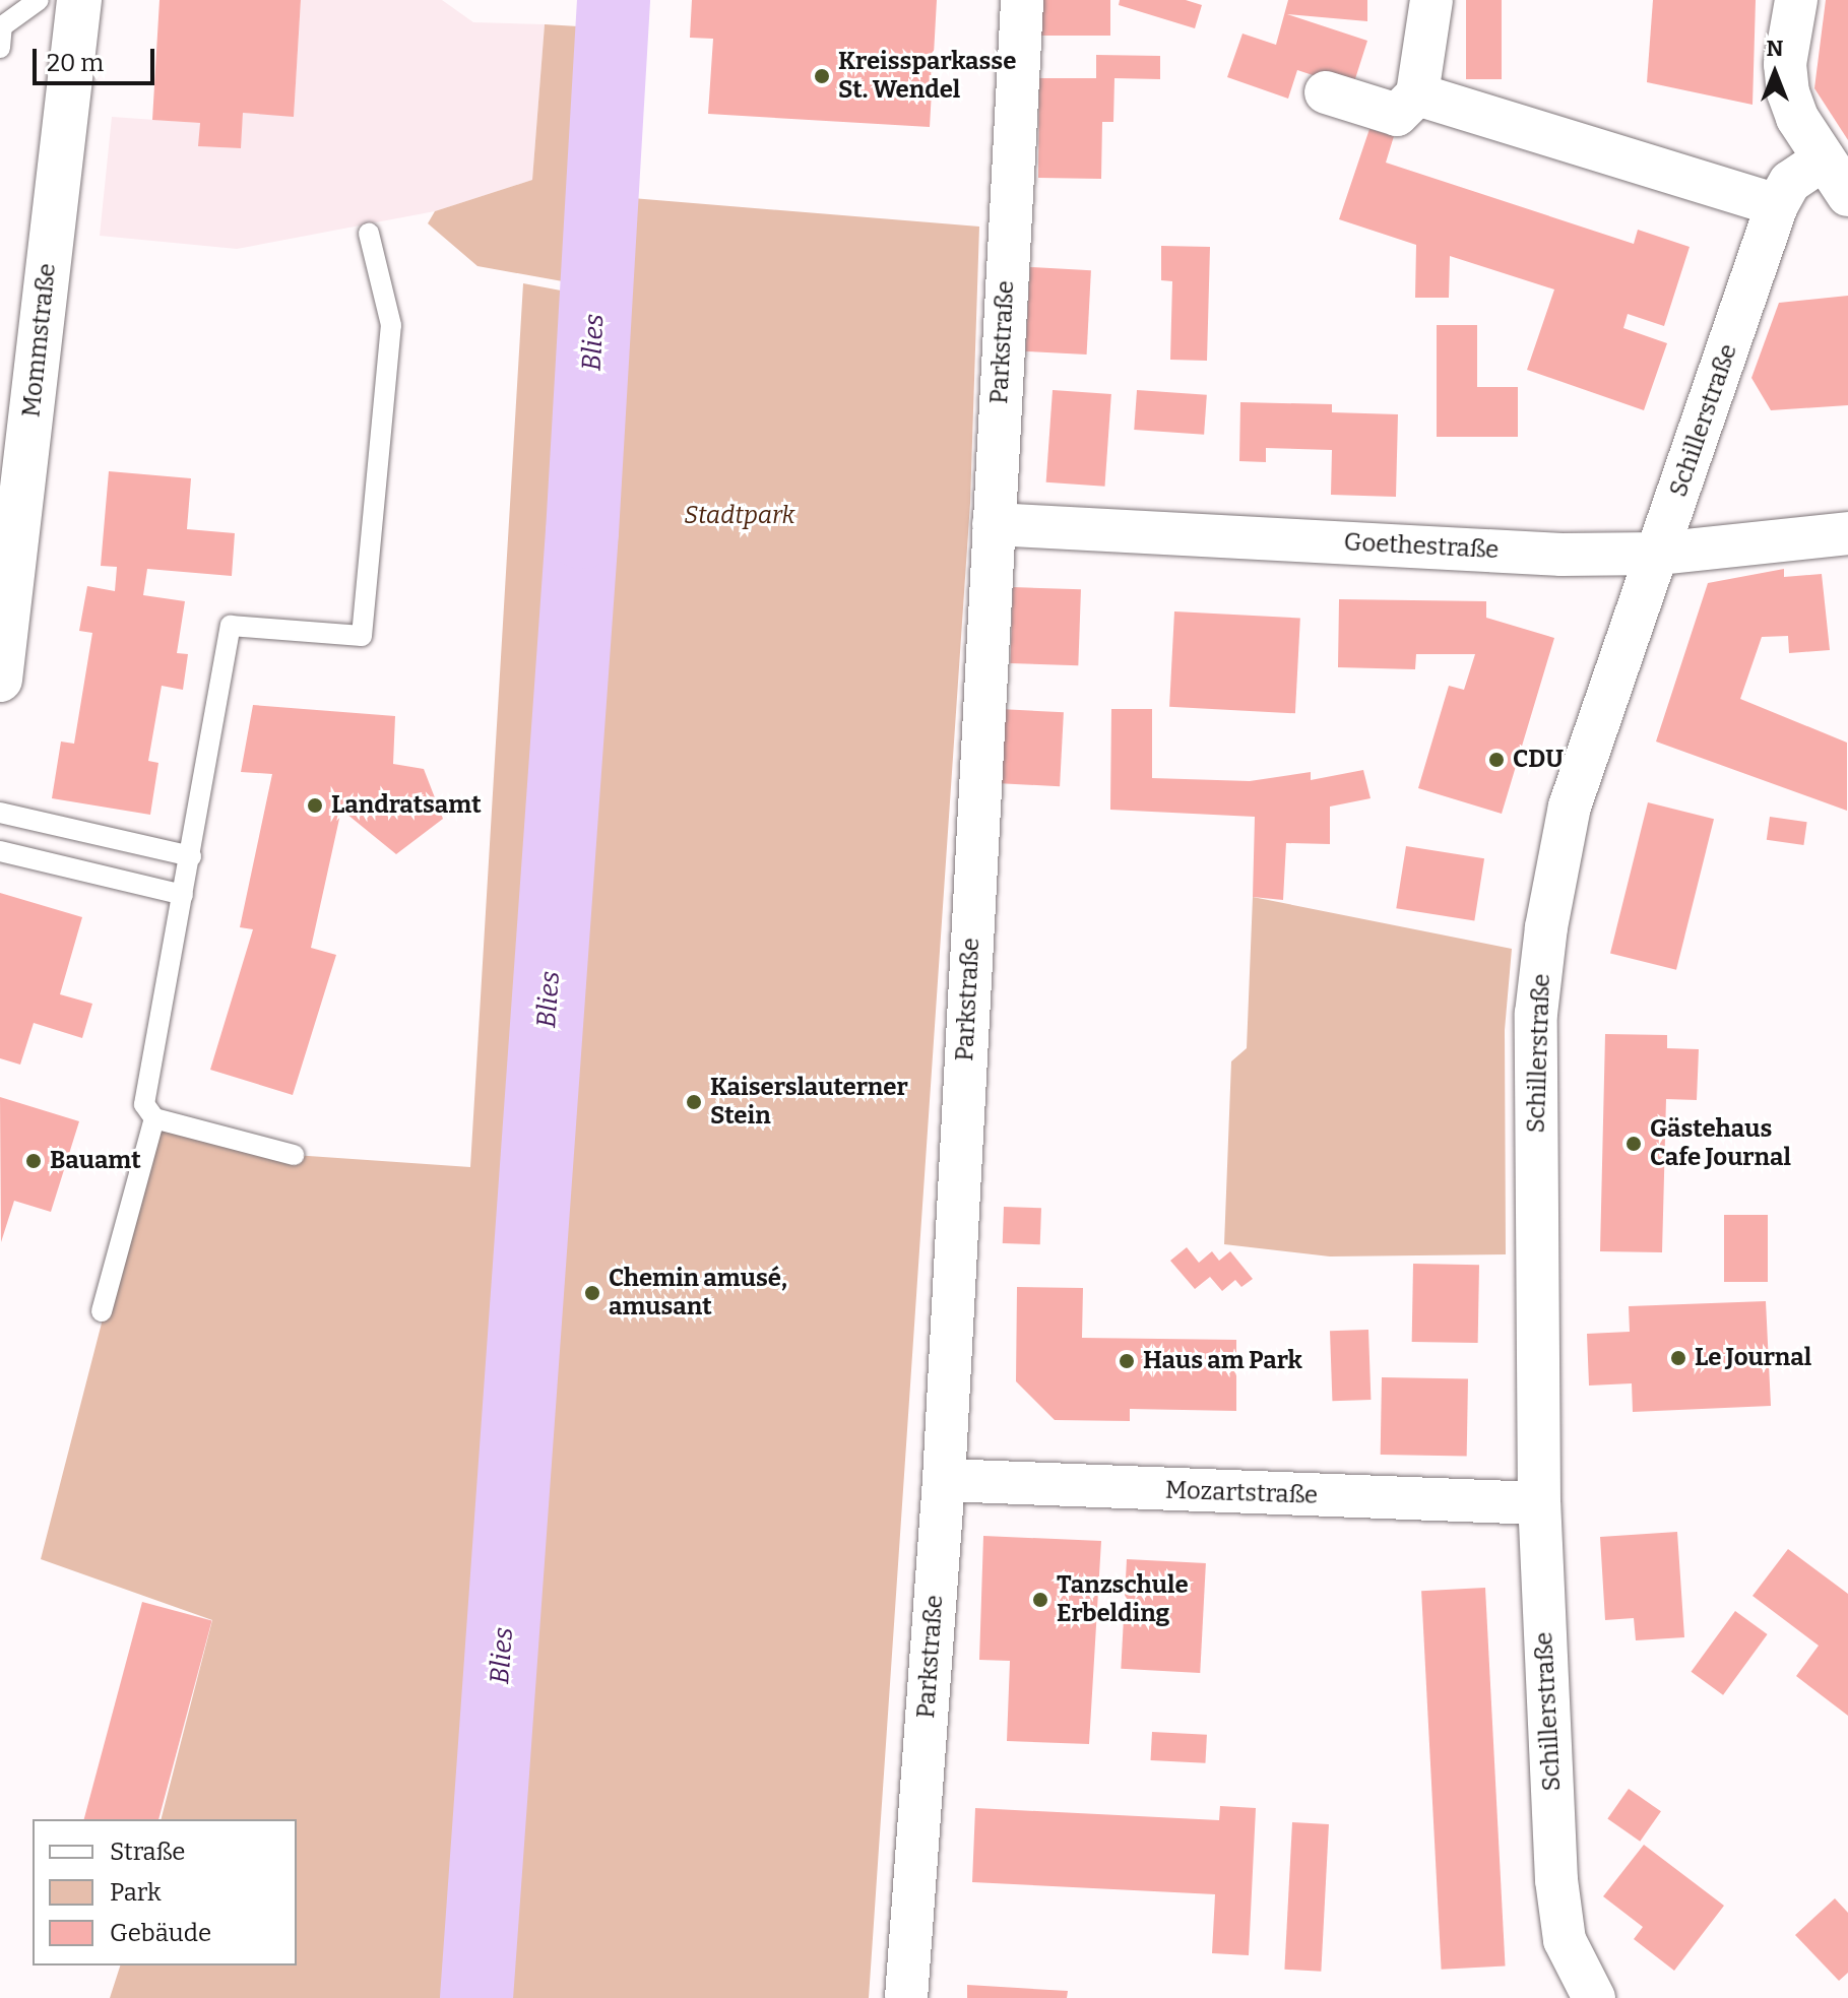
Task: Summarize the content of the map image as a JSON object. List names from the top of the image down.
{
  "streets": {
    "main road": ["Mommstraße"],
    "street": [
      "Parkstraße",
      "Schillerstraße",
      "Goethestraße",
      "Mozartstraße"
    ]
  },
  "crossings": [
    ["Parkstraße", "Goethestraße"],
    ["Parkstraße", "Mozartstraße"],
    ["Schillerstraße", "Goethestraße"],
    ["Schillerstraße", "Mozartstraße"]
  ],
  "water": ["Blies"],
  "parks": ["Stadtpark"],
  "places": [
    "Kreissparkasse St. Wendel",
    "CDU",
    "Landratsamt",
    "Kaiserslauterner Stein",
    "Gästehaus Cafe Journal",
    "Bauamt",
    "Chemin amusé, amusant",
    "Le Journal",
    "Haus am Park",
    "Tanzschule Erbelding"
  ],
  "legend": ["Straße", "Park", "Gebäude"],
  "scale_bar": "20 m",
  "north": "top"
}
